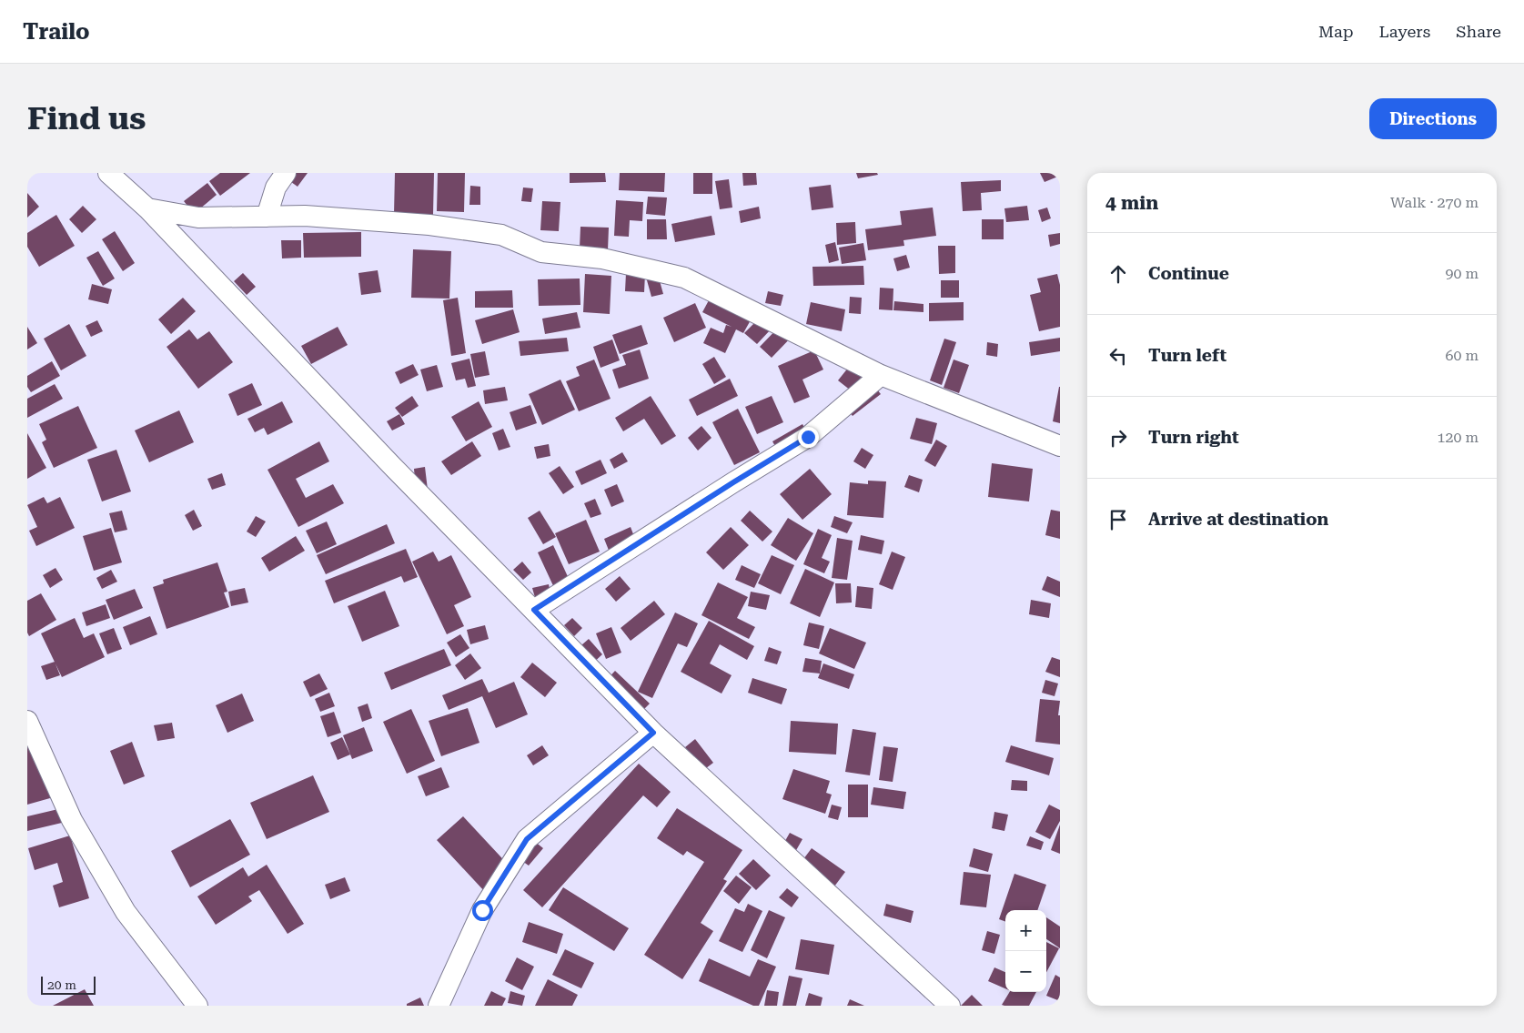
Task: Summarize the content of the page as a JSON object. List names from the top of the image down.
{
  "scale_bar": "20 m",
  "page": {
    "header": "Trailo",
    "nav": ["Map", "Layers", "Share"],
    "buttons": "Directions",
    "title": "Find us",
    "heading": ["4 min", "Walk · 270 m"],
    "list": [
      ["Continue", "90 m"],
      ["Turn left", "60 m"],
      ["Turn right", "120 m"],
      "Arrive at destination"
    ],
    "map_buttons": ["+", "−"],
    "scale": "20 m"
  }
}
